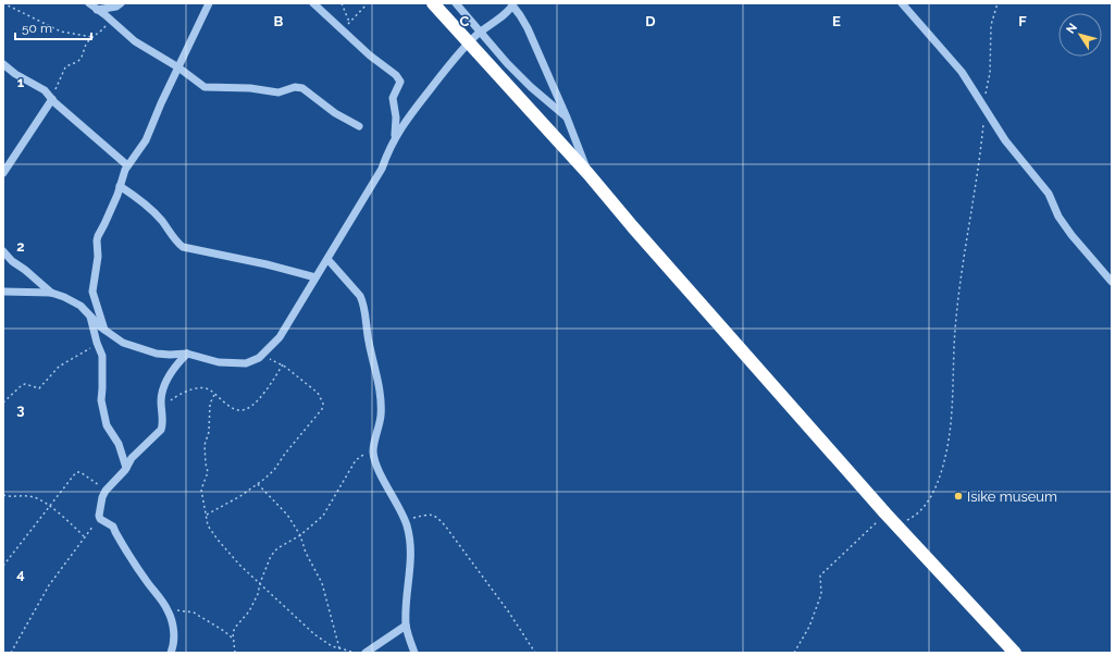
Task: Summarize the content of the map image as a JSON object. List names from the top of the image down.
{
  "places": ["Isike museum"],
  "scale_bar": "50 m",
  "north": "top left",
  "grid": {
    "columns": [
      "B",
      "C",
      "D",
      "E",
      "F"
    ],
    "rows": [
      "1",
      "2",
      "3",
      "4"
    ]
  }
}
